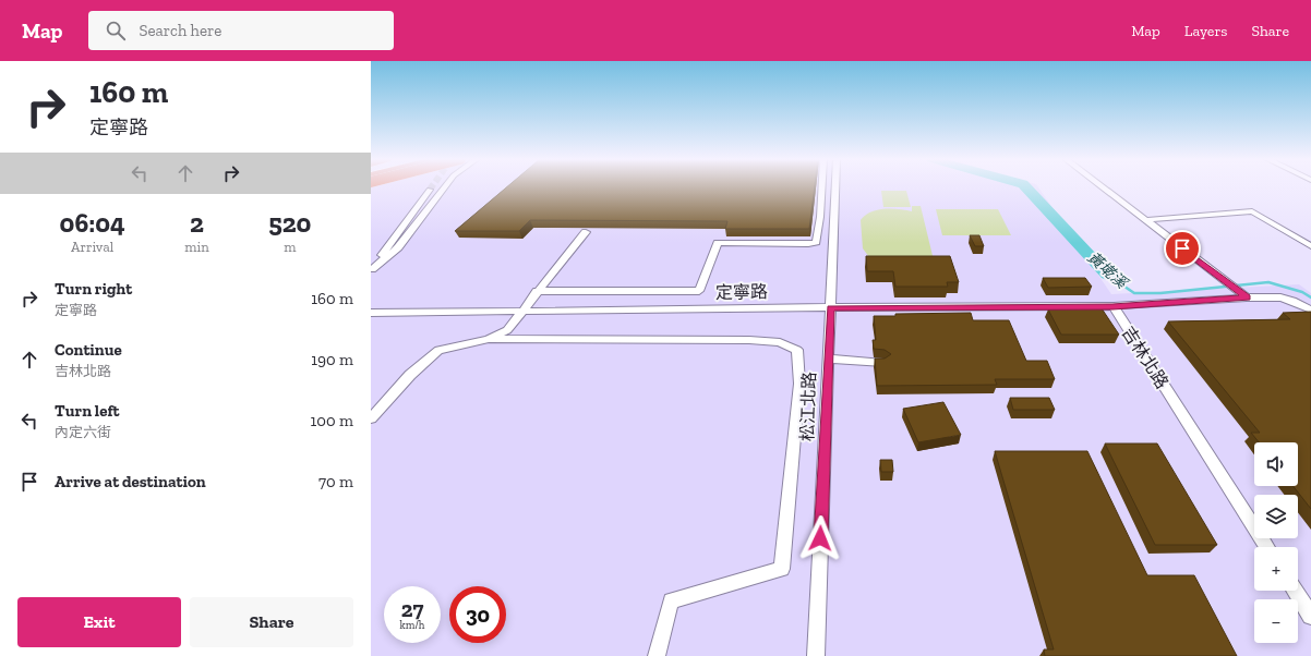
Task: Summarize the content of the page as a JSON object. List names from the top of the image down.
{
  "streets": {
    "street": ["定寧路", "吉林北路", "松江北路"]
  },
  "crossings": [
    ["定寧路", "吉林北路"],
    ["定寧路", "松江北路"]
  ],
  "water": ["黃墘溪"],
  "page": {
    "header": "Map",
    "search": "Search here",
    "nav": ["Map", "Layers", "Share"],
    "turn": ["160 m", "定寧路"],
    "eta": [
      "06:04",
      "Arrival",
      "2",
      "min",
      "520",
      "m"
    ],
    "list": [
      {
        "name": "Turn right",
        "note": "定寧路",
        "value": "160 m"
      },
      {
        "name": "Continue",
        "note": "吉林北路",
        "value": "190 m"
      },
      {
        "name": "Turn left",
        "note": "內定六街",
        "value": "100 m"
      },
      {
        "name": "Arrive at destination",
        "value": "70 m"
      }
    ],
    "map_buttons": ["+", "−"],
    "speed": "27 km/h",
    "limit": "30",
    "buttons": ["Exit", "Share"]
  }
}
